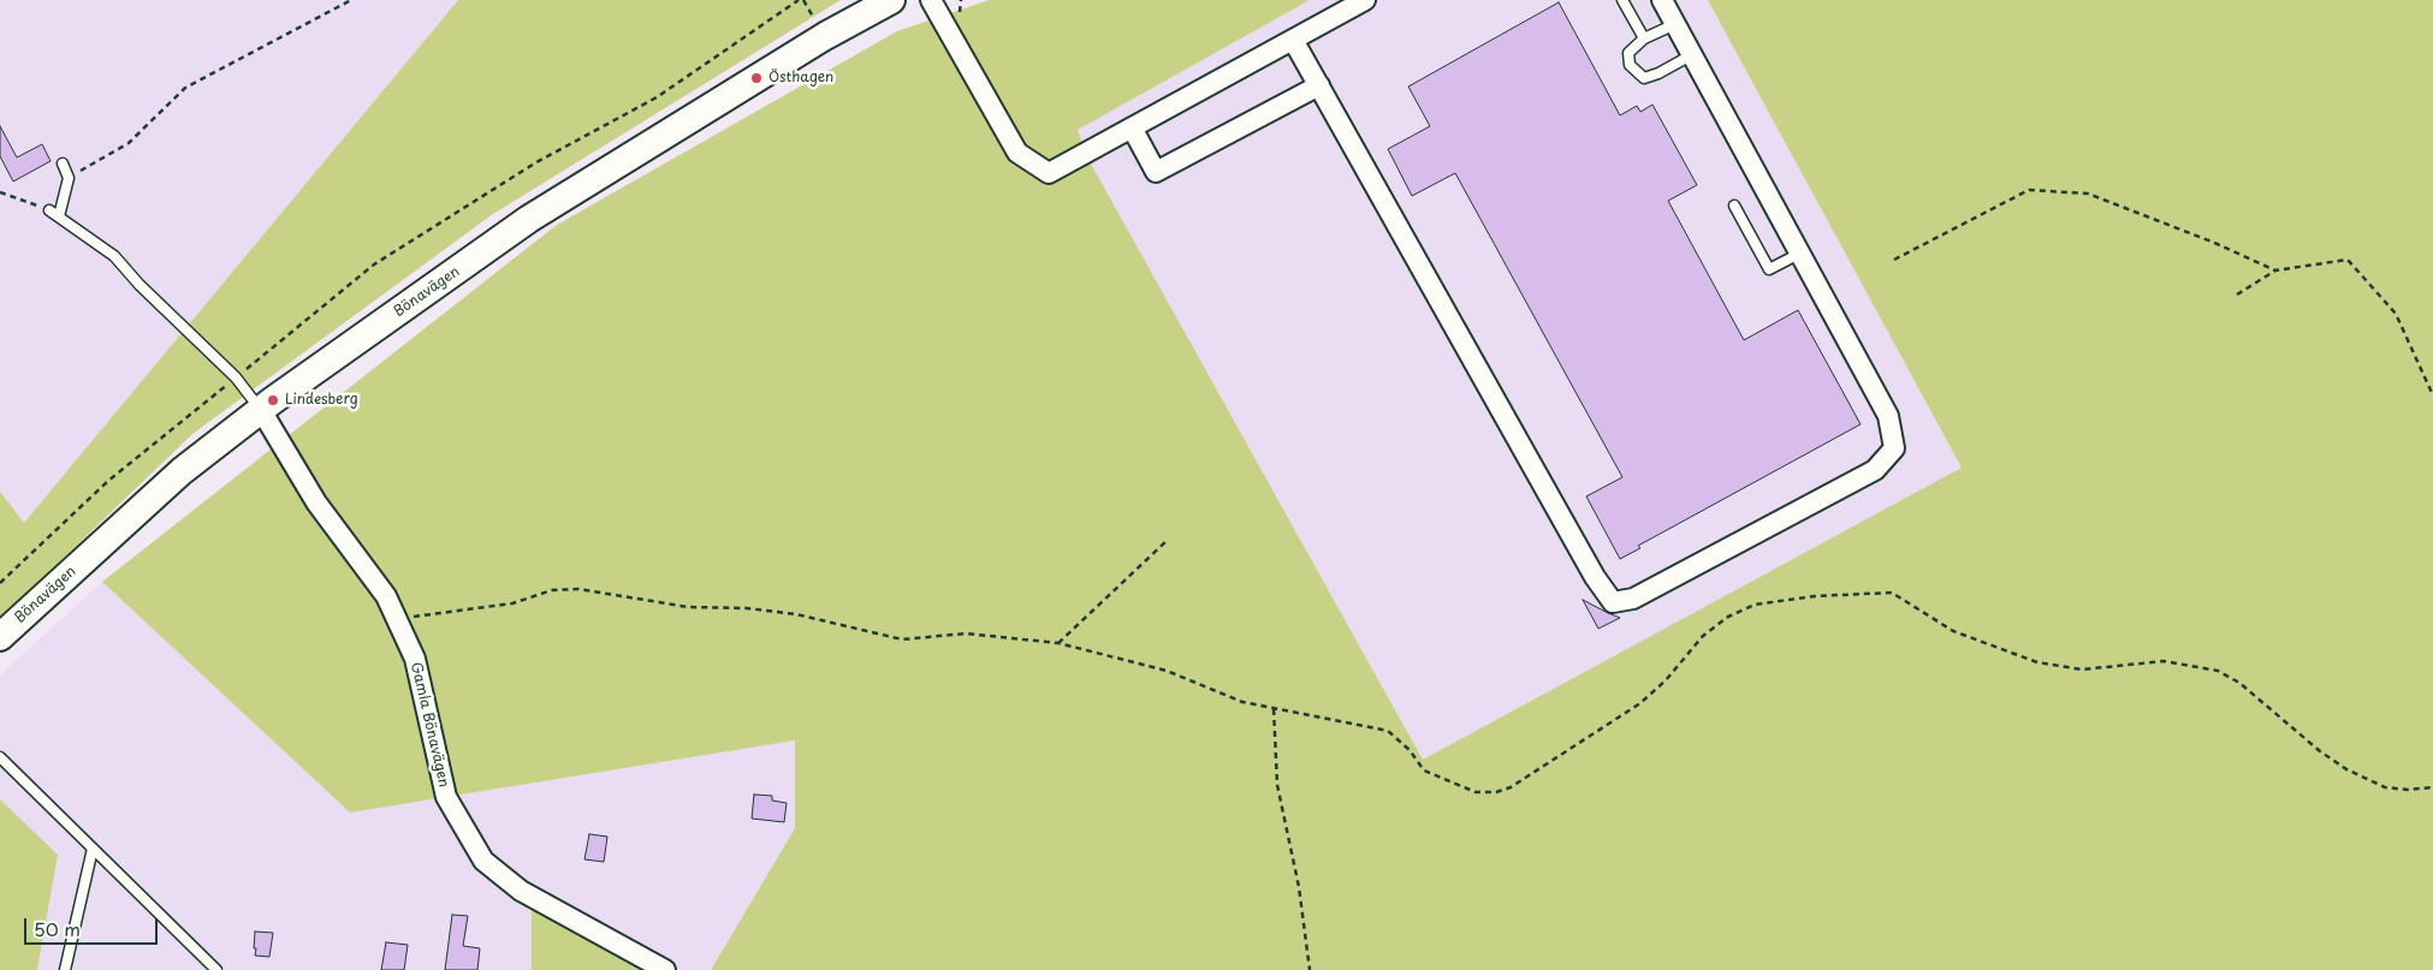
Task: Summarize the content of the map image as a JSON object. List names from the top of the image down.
{
  "streets": {
    "street": ["Bönavägen", "Gamla Bönavägen"]
  },
  "crossings": [
    ["Bönavägen", "Gamla Bönavägen"]
  ],
  "places": ["Östhagen", "Lindesberg"],
  "scale_bar": "50 m"
}
